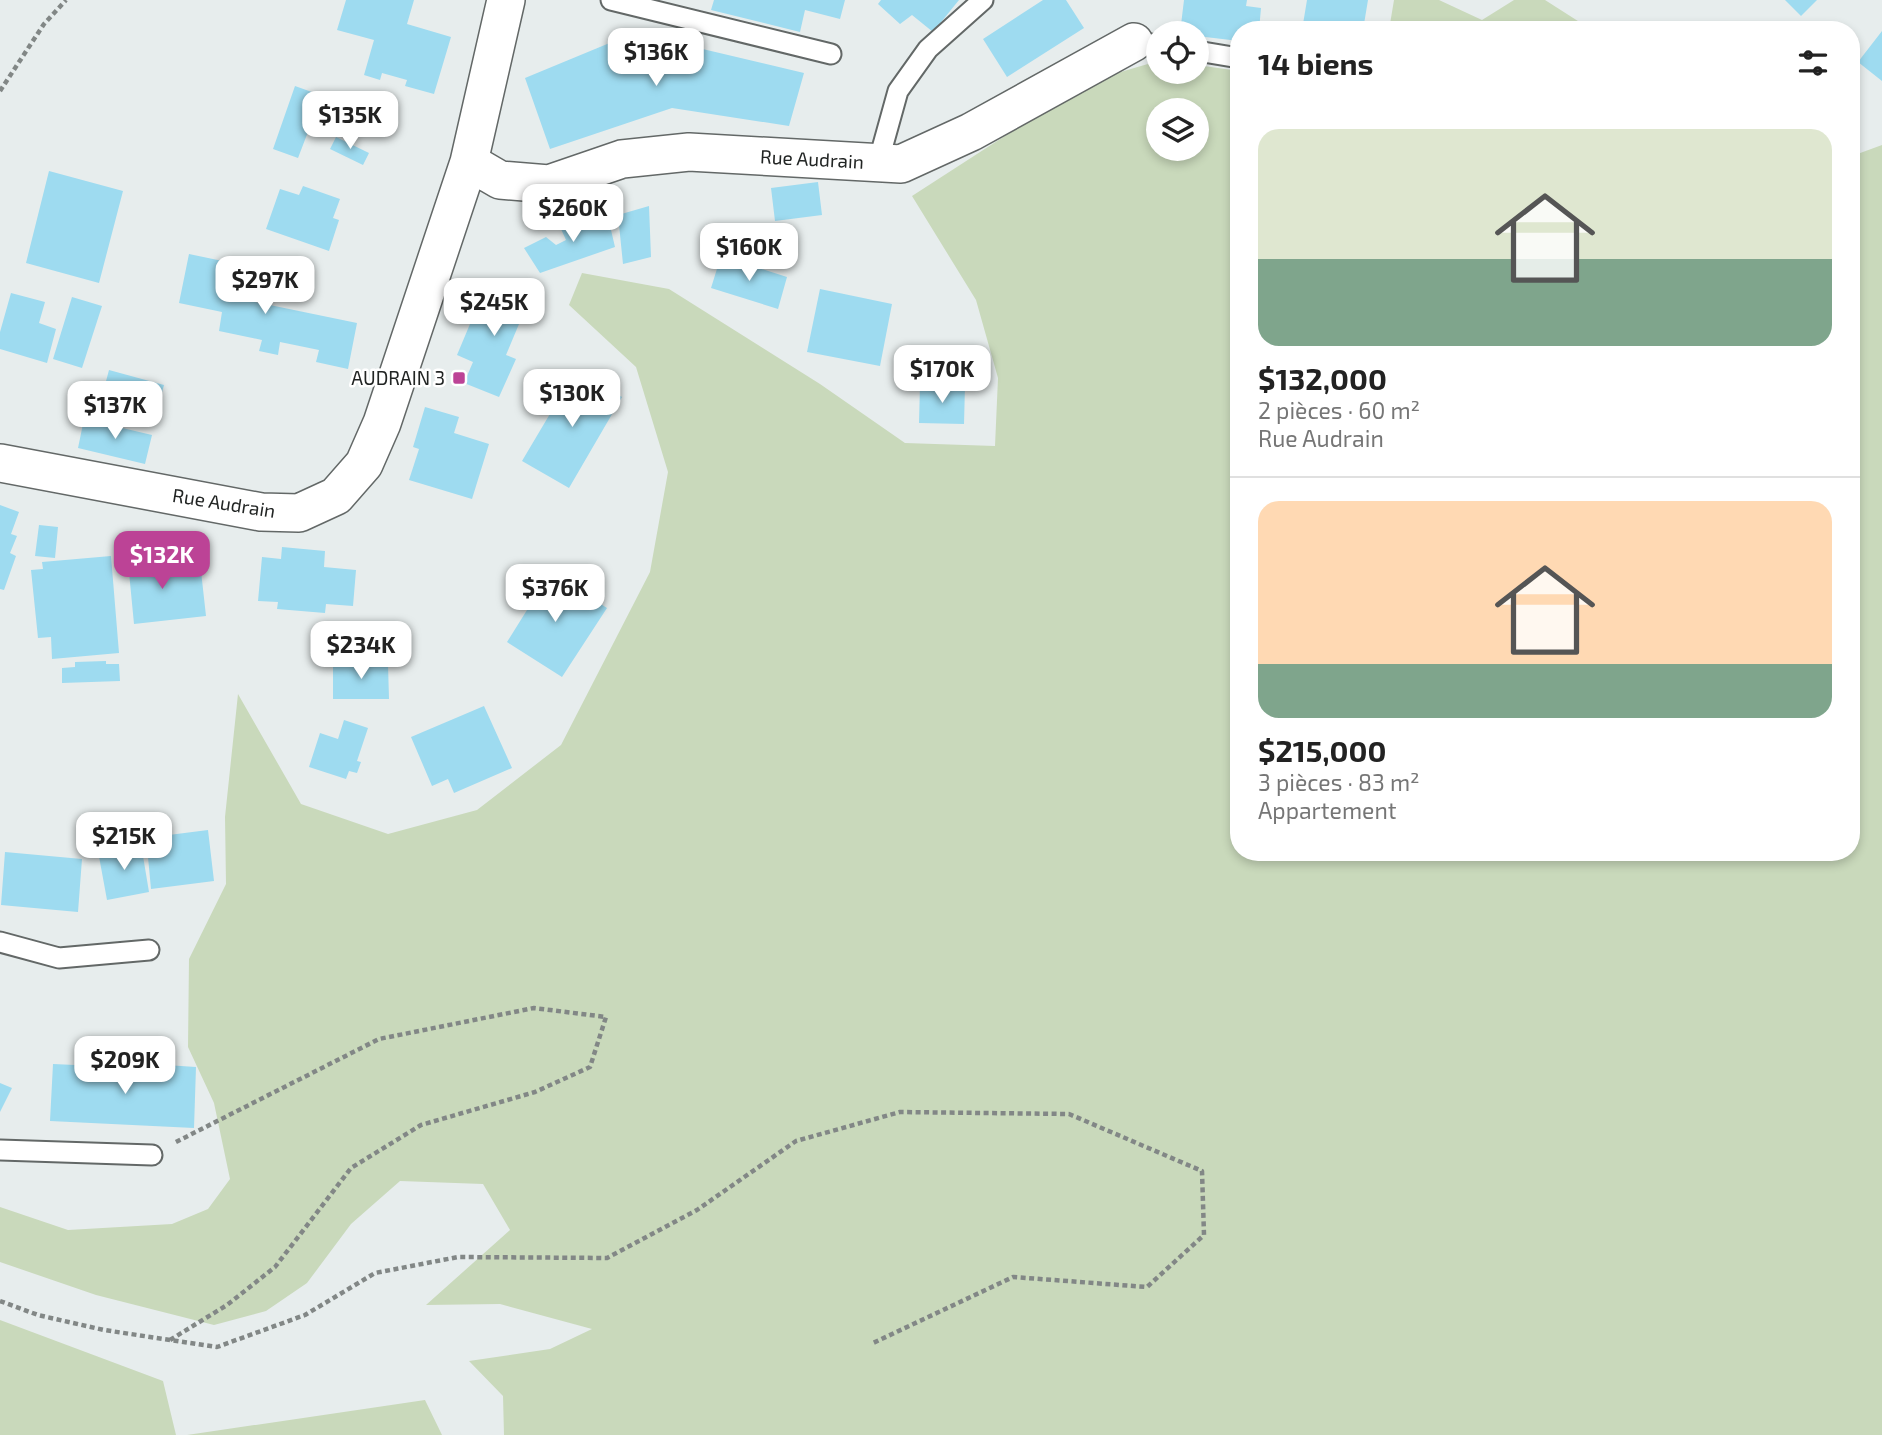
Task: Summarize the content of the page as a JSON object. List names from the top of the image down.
{
  "streets": {
    "street": ["Rue Audrain"]
  },
  "places": {
    "transit": ["AUDRAIN 3"]
  },
  "page": {
    "heading": "14 biens",
    "price": [
      "$136K",
      "$135K",
      "$260K",
      "$160K",
      "$297K",
      "$245K",
      "$170K",
      "$130K",
      "$137K",
      "$132K",
      "$376K",
      "$234K",
      "$215K",
      "$209K"
    ],
    "list": [
      {
        "name": "$132,000",
        "note": "2 pièces · 60 m² · Rue Audrain"
      },
      {
        "name": "$215,000",
        "note": "3 pièces · 83 m² · Appartement"
      }
    ]
  }
}
